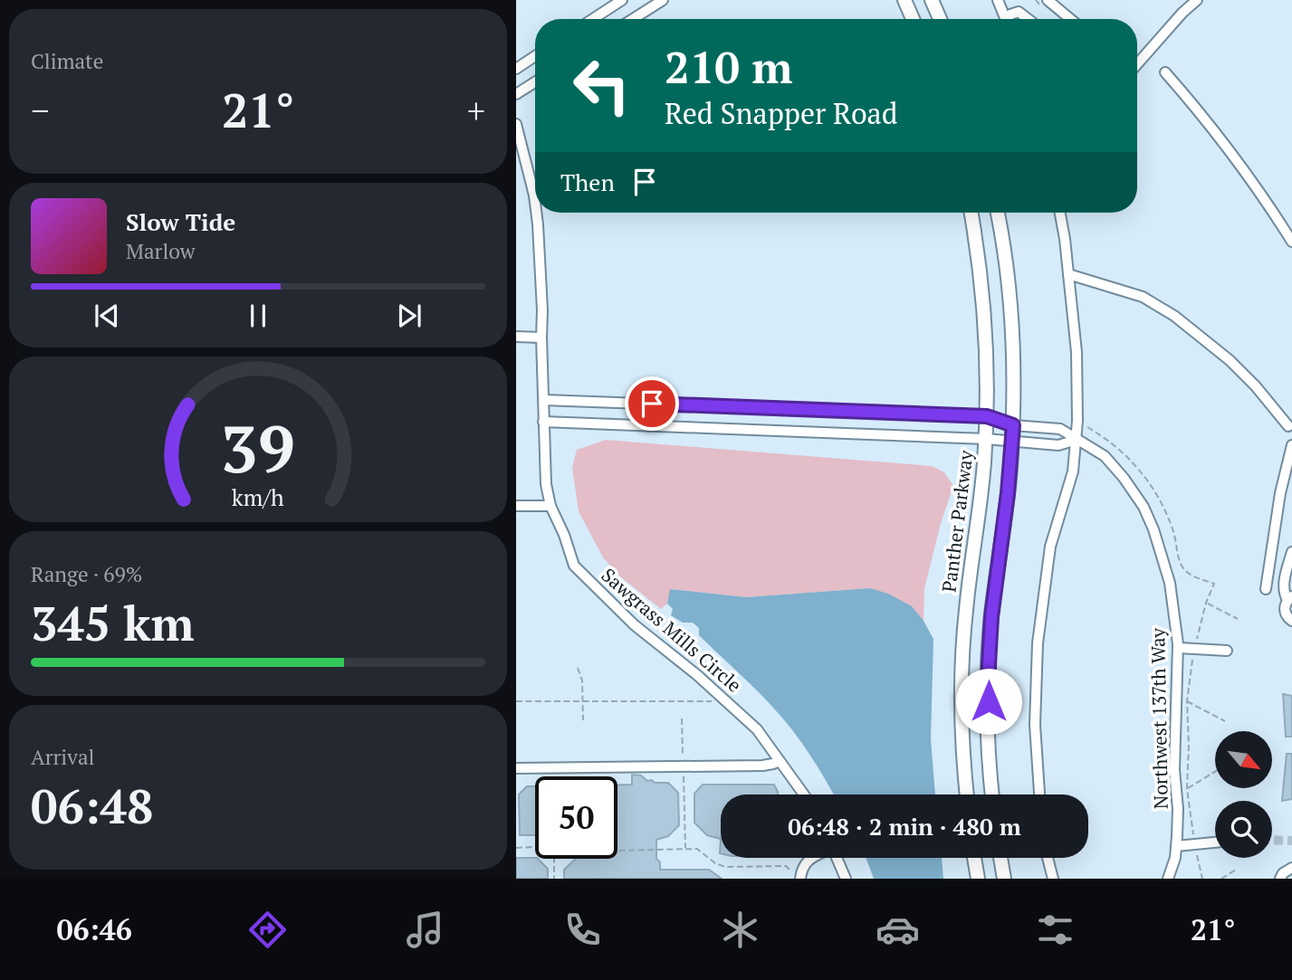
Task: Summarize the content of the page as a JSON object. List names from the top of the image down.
{
  "streets": {
    "main road": ["Panther Parkway"],
    "street": ["Sawgrass Mills Circle", "Northwest 137th Way"]
  },
  "crossings": [
    ["Panther Parkway", "Northwest 137th Way"],
    ["Sawgrass Mills Circle", "Northwest 137th Way"]
  ],
  "north": "bottom right",
  "page": {
    "tile": [
      "Climate",
      ["Range · 69%", "345 km"],
      ["Arrival", "06:48"]
    ],
    "turn": ["210 m", "Red Snapper Road"],
    "heat": ["−", "21°", "+"],
    "then": "Then",
    "song": ["Slow Tide", "Marlow"],
    "limit": "50",
    "trip": "06:48 · 2 min · 480 m",
    "tabs": ["06:46", "21°"],
    "gauge": ["39", "km/h"]
  }
}
